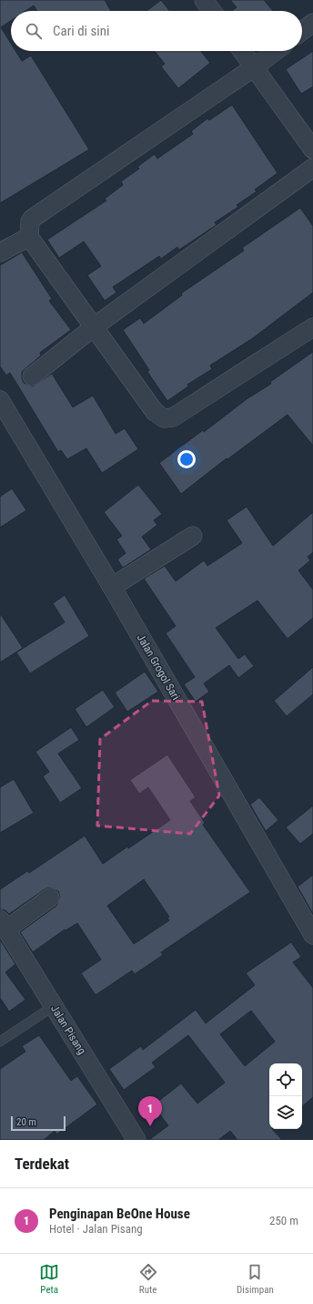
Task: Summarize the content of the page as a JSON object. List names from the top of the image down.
{
  "streets": {
    "street": ["Jalan Grogol Sari", "Jalan Pisang"]
  },
  "scale_bar": "20 m",
  "page": {
    "search": "Cari di sini",
    "pins": "1",
    "scale": "20 m",
    "heading": "Terdekat",
    "list": [
      {
        "mark": "1",
        "name": "Penginapan BeOne House",
        "note": "Hotel · Jalan Pisang",
        "value": "250 m"
      }
    ],
    "nav": ["Peta", "Rute", "Disimpan"]
  }
}
